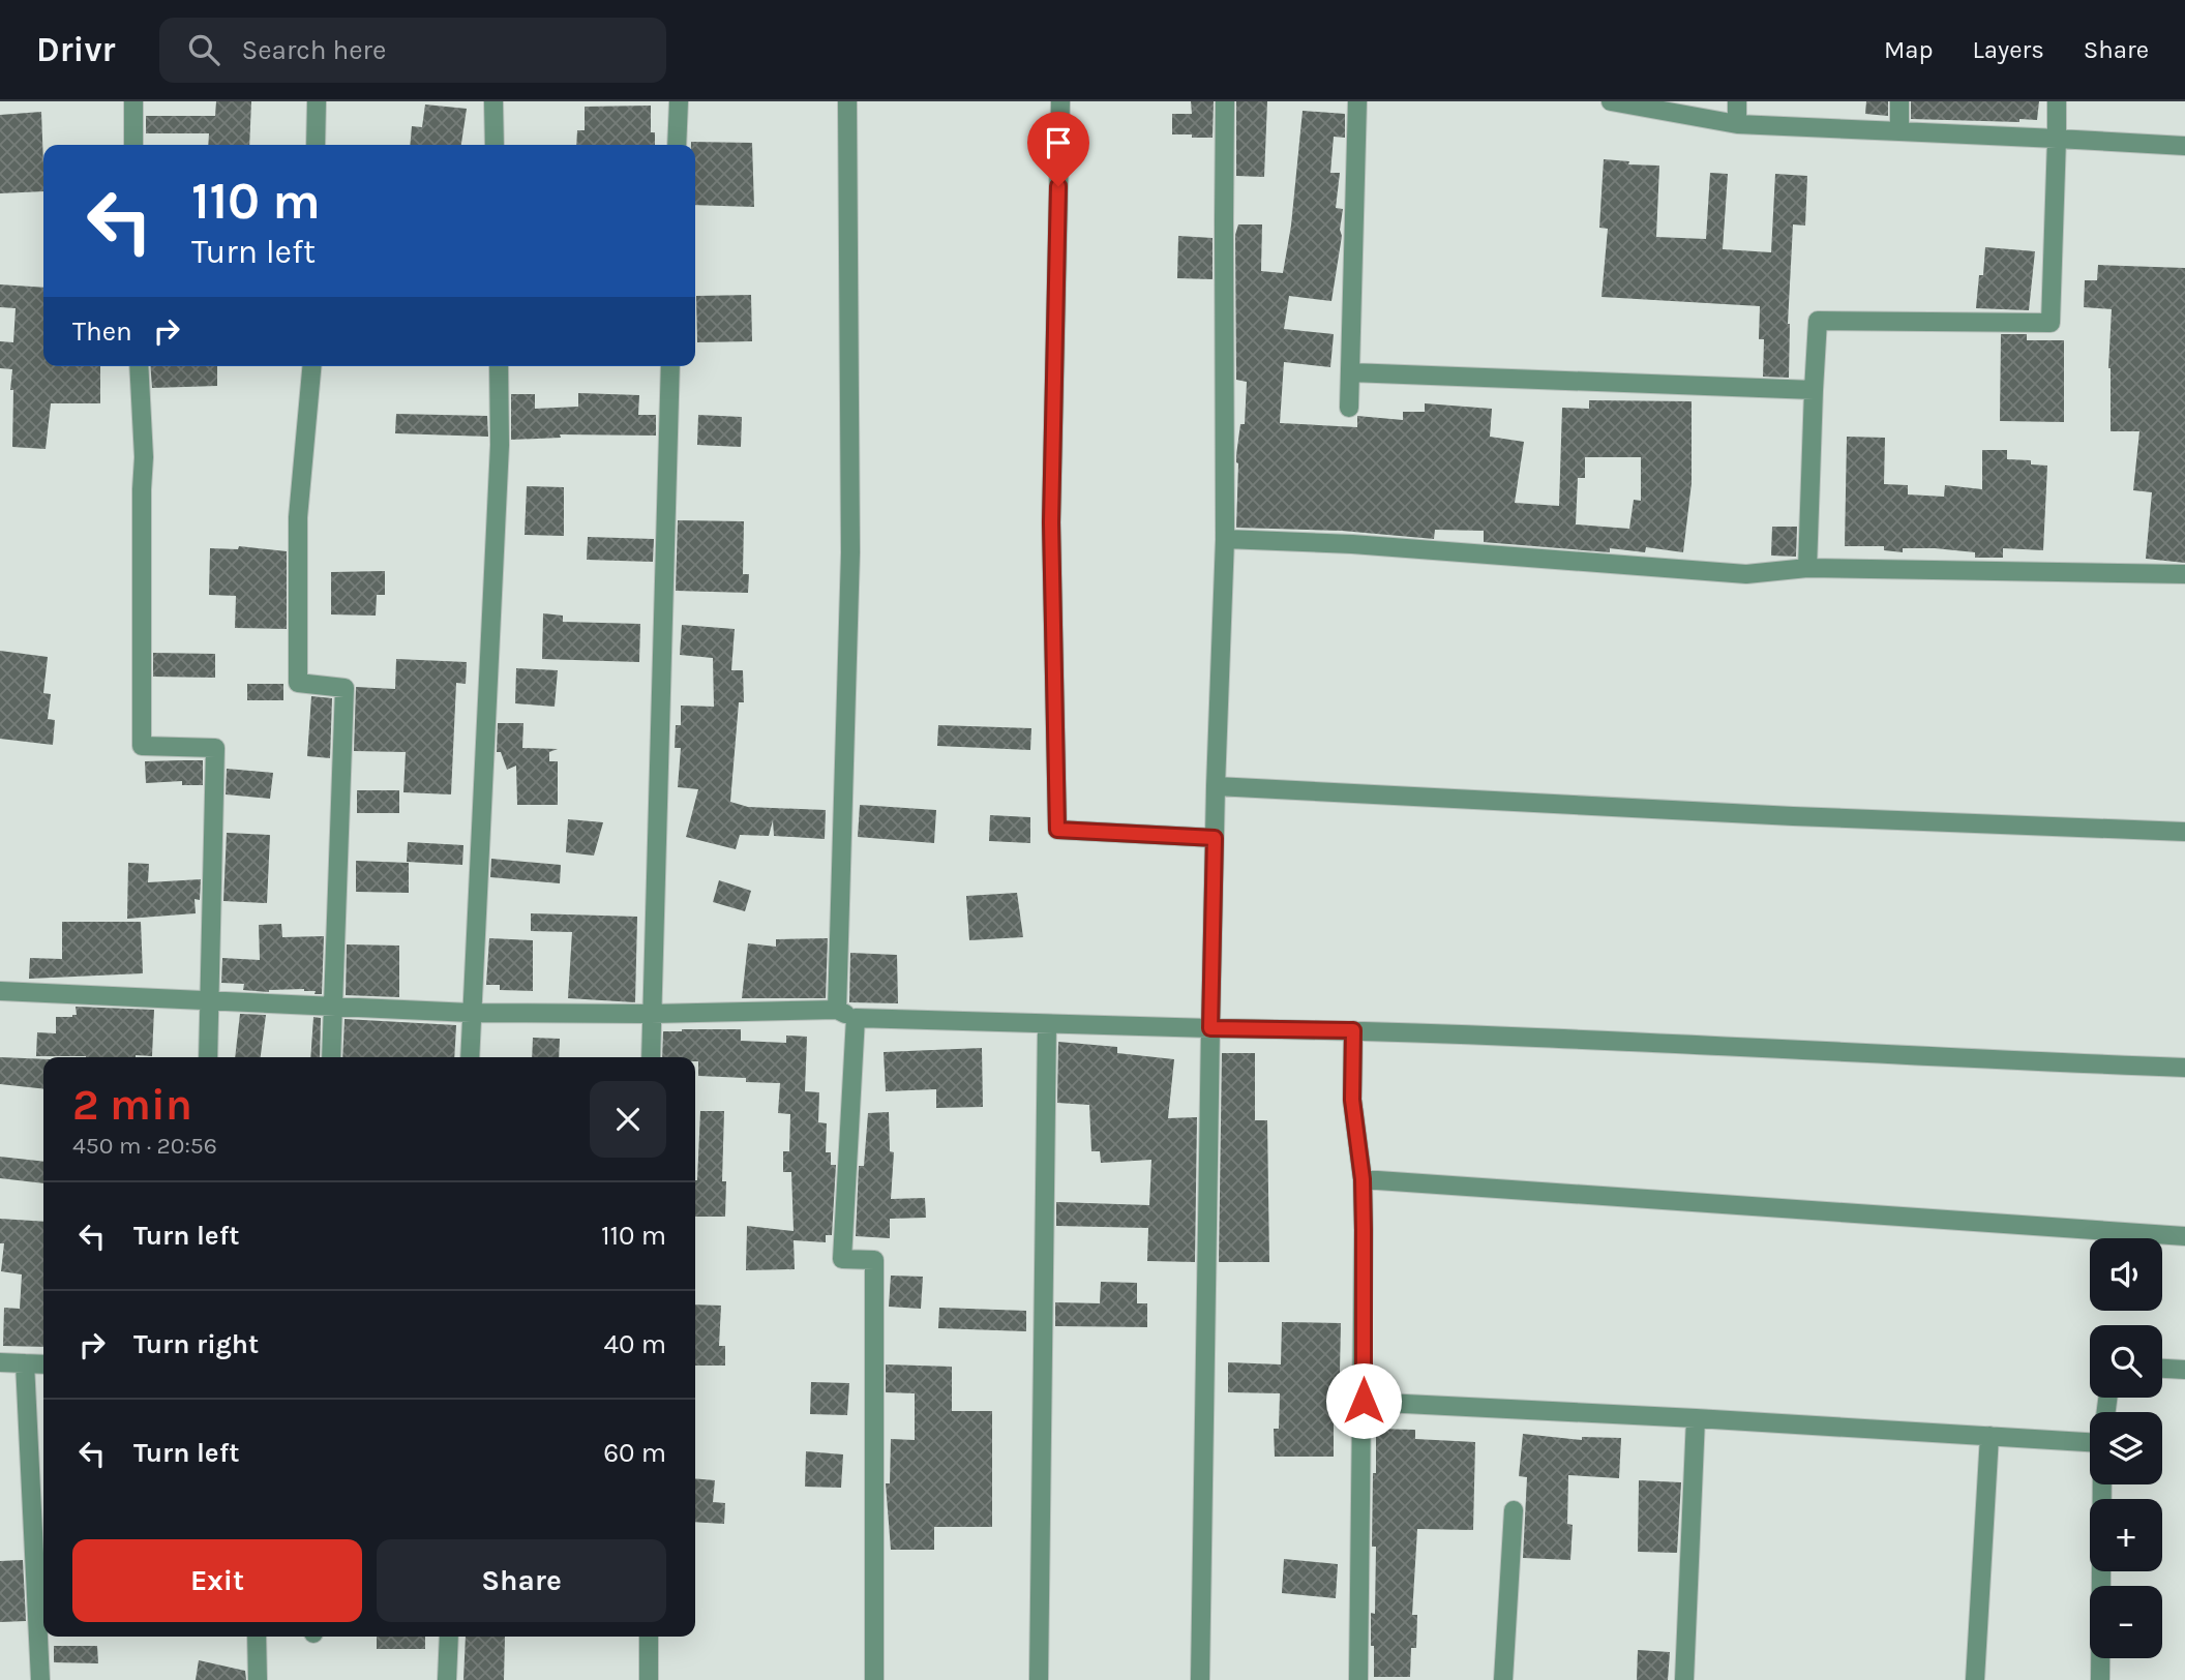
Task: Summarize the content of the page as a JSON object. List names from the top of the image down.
{
  "page": {
    "header": "Drivr",
    "search": "Search here",
    "nav": ["Map", "Layers", "Share"],
    "turn": ["110 m", "Turn left"],
    "then": "Then",
    "heading": ["2 min", "450 m · 20:56"],
    "list": [
      {
        "name": "Turn left",
        "value": "110 m"
      },
      {
        "name": "Turn right",
        "value": "40 m"
      },
      {
        "name": "Turn left",
        "value": "60 m"
      }
    ],
    "map_buttons": ["+", "−"],
    "buttons": ["Exit", "Share"]
  }
}
